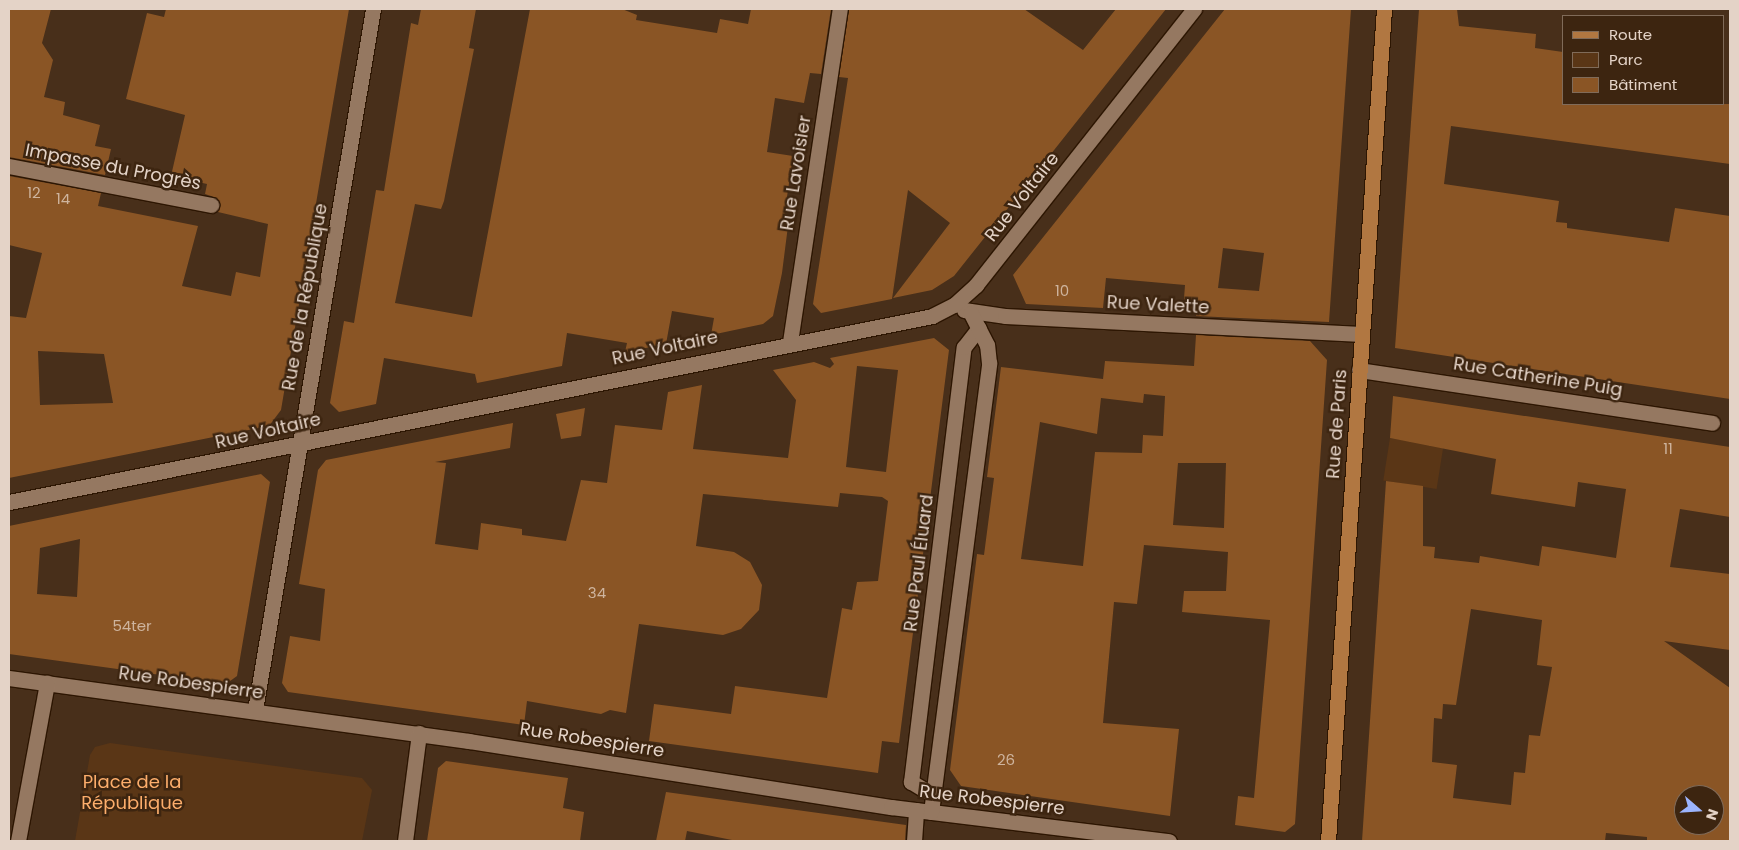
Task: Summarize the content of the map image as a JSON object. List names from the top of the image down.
{
  "streets": {
    "main road": ["Rue de Paris"],
    "street": [
      "Impasse du Progrès",
      "Rue Lavoisier",
      "Rue Voltaire",
      "Rue de la République",
      "Rue Valette",
      "Rue Catherine Puig",
      "Rue Paul Éluard",
      "Rue Robespierre"
    ]
  },
  "crossings": [
    ["Rue Lavoisier", "Rue Voltaire"],
    ["Rue Voltaire", "Rue de la République"],
    ["Rue Voltaire", "Rue Valette"],
    ["Rue de la République", "Rue Robespierre"],
    ["Rue Valette", "Rue de Paris"],
    ["Rue Catherine Puig", "Rue de Paris"]
  ],
  "parks": ["Place de la République"],
  "house_numbers": [
    "12",
    "14",
    "10",
    "11",
    "34",
    "54ter",
    "26"
  ],
  "legend": ["Route", "Parc", "Bâtiment"],
  "north": "right"
}
